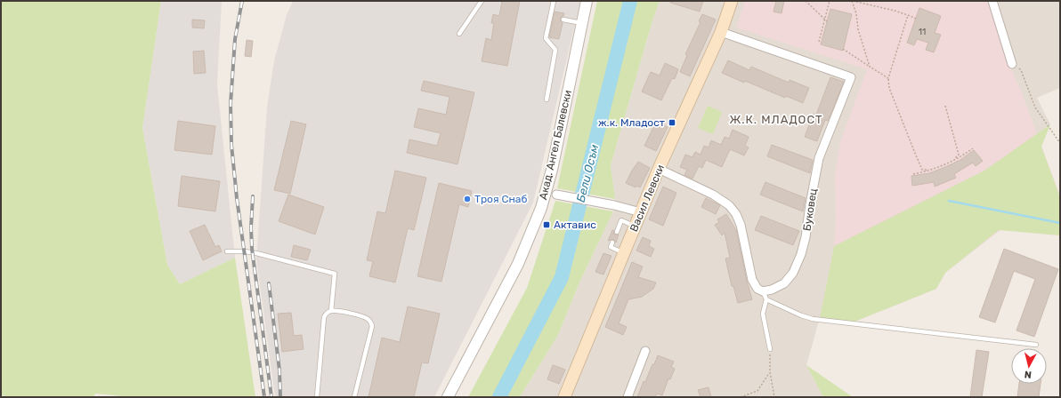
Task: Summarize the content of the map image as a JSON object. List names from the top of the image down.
{
  "streets": {
    "main road": ["Васил Левски"],
    "street": ["Акад. Ангел Балевски", "Буковец"]
  },
  "crossings": [
    ["Васил Левски", "Буковец"]
  ],
  "districts": ["Ж.К. МЛАДОСТ"],
  "water": ["Бели Осъм"],
  "places": {
    "transit": ["ж.к. Младост", "Актавис"],
    "other": ["Троя Снаб"]
  },
  "house_numbers": ["11"],
  "north": "bottom"
}
